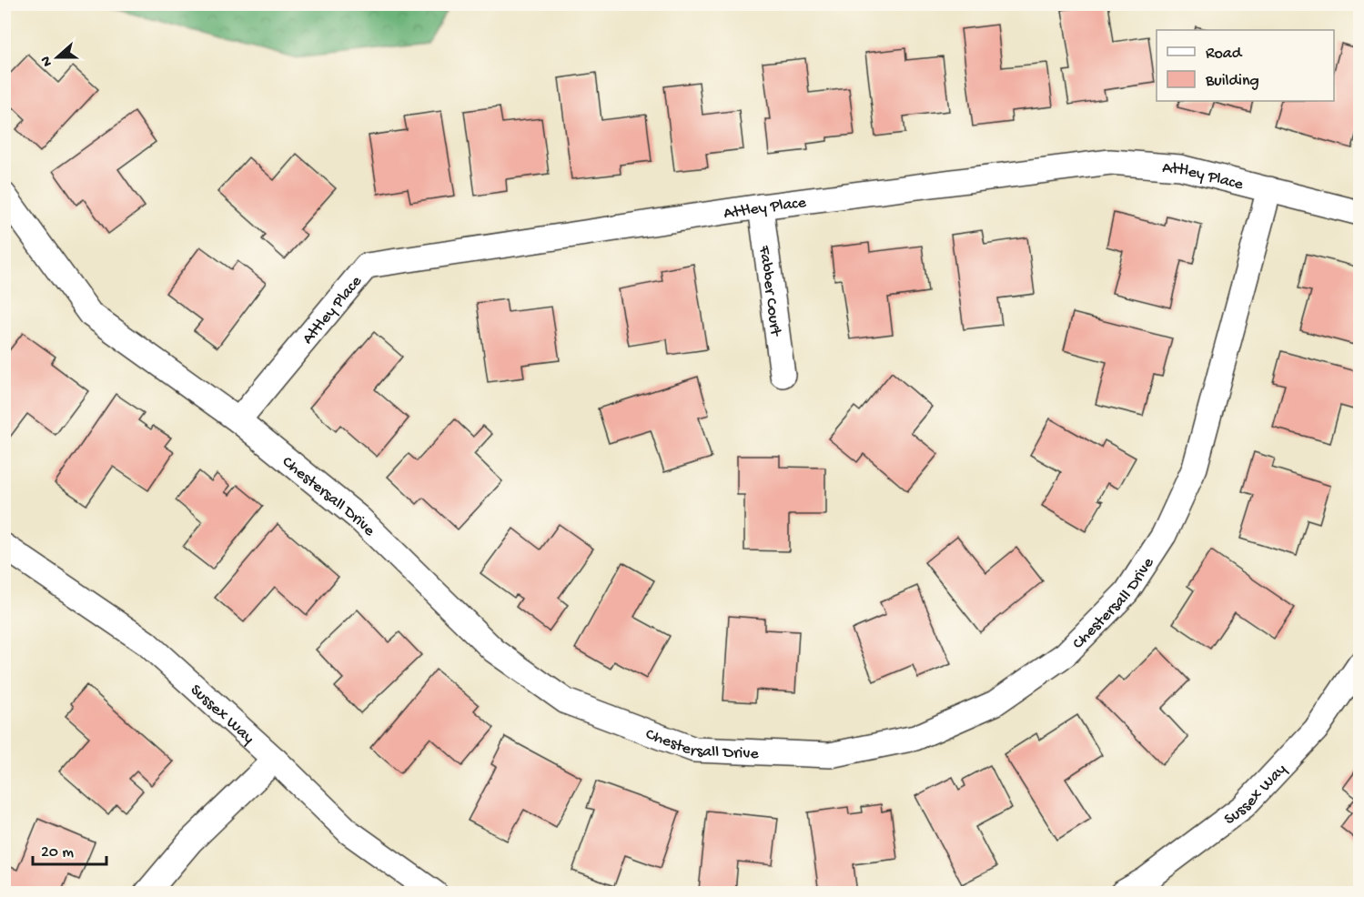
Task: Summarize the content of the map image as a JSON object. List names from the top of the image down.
{
  "streets": {
    "street": [
      "Attley Place",
      "Fabber Court",
      "Chestersall Drive",
      "Sussex Way"
    ]
  },
  "crossings": [
    ["Attley Place", "Fabber Court"],
    ["Attley Place", "Chestersall Drive"]
  ],
  "legend": ["Road", "Building"],
  "scale_bar": "20 m",
  "north": "left"
}
